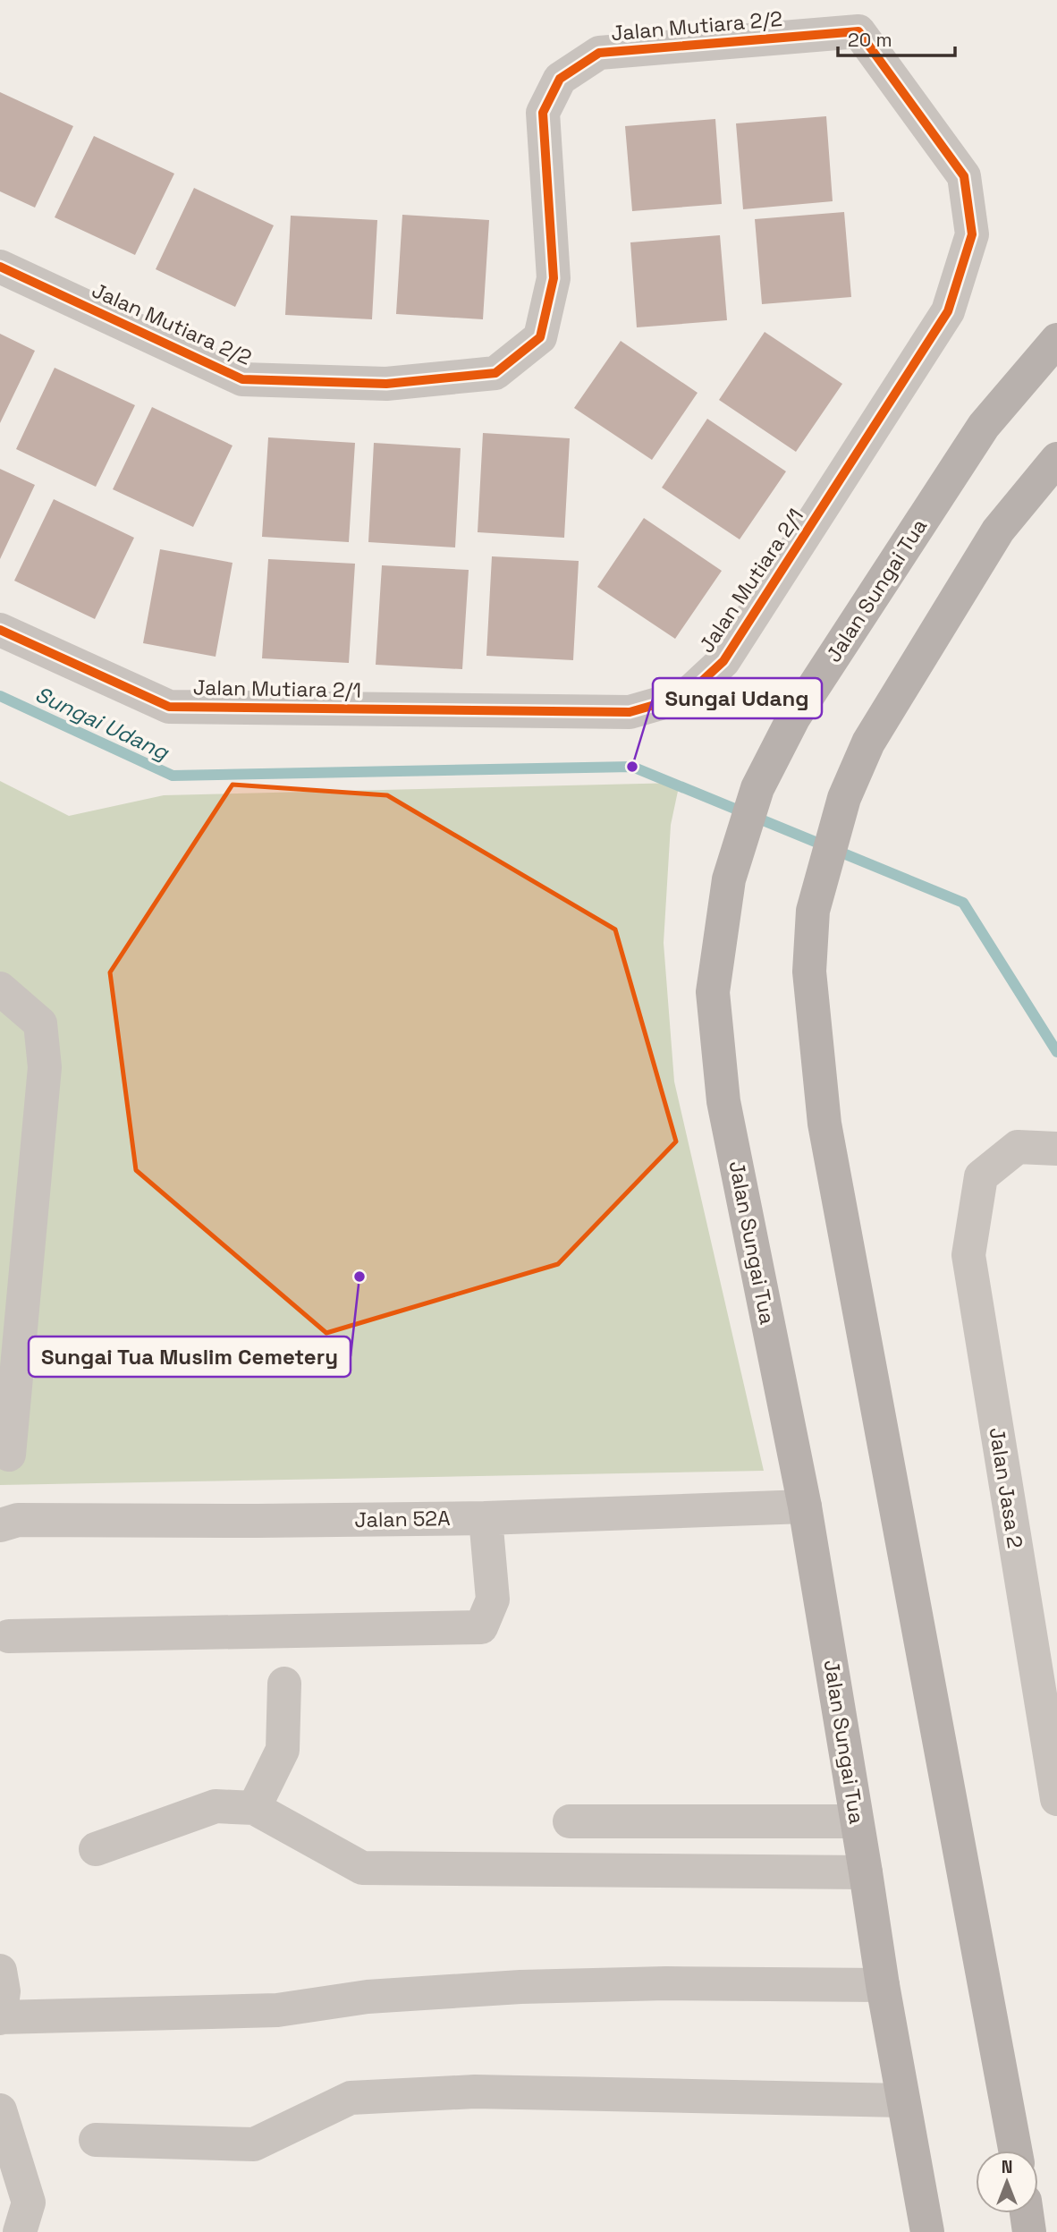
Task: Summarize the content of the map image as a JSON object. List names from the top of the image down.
{
  "streets": {
    "main road": ["Jalan Sungai Tua"],
    "street": [
      "Jalan Mutiara 2/2",
      "Jalan Mutiara 2/1",
      "Jalan Jasa 2",
      "Jalan 52A"
    ]
  },
  "crossings": [
    ["Jalan Mutiara 2/2", "Jalan Mutiara 2/1"],
    ["Jalan Sungai Tua", "Jalan 52A"]
  ],
  "water": ["Sungai Udang"],
  "places": ["Sungai Udang", "Sungai Tua Muslim Cemetery"],
  "scale_bar": "20 m",
  "north": "top"
}
